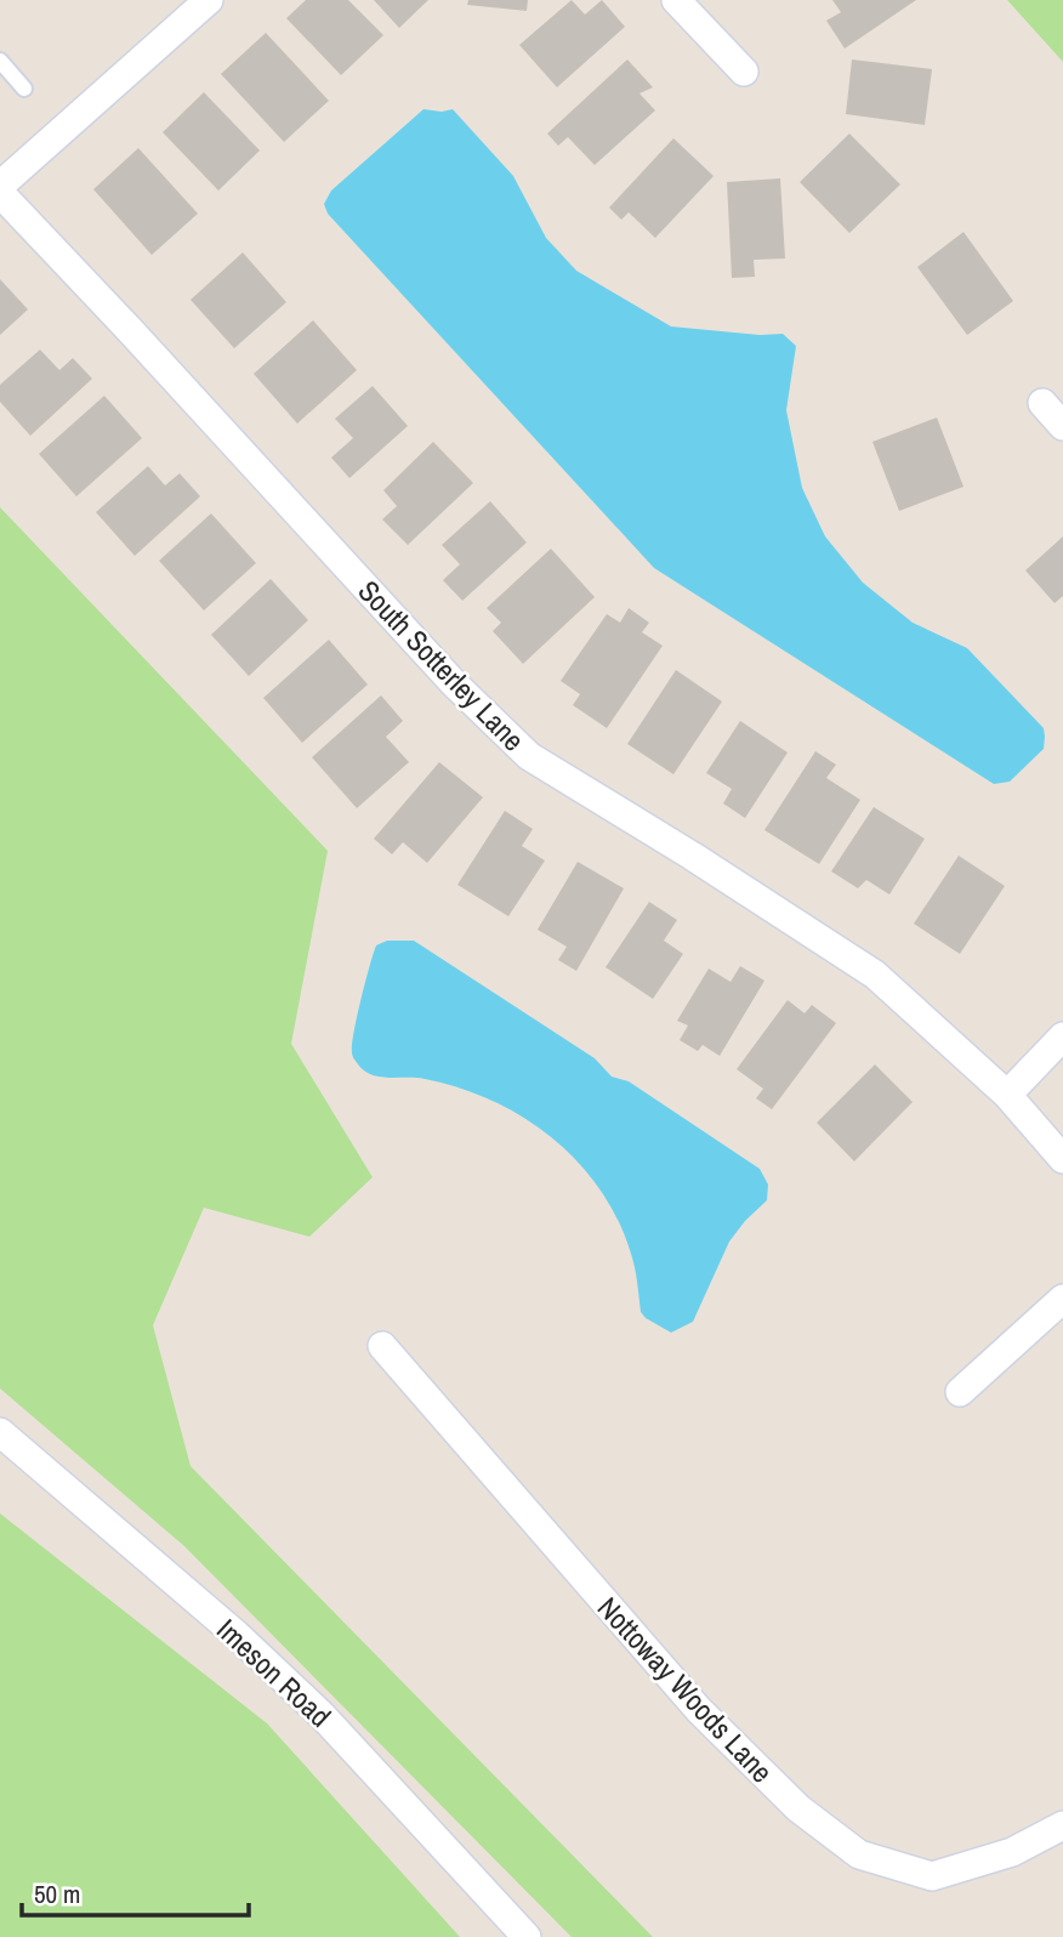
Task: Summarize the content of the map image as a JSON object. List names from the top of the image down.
{
  "streets": {
    "street": ["South Sotterley Lane", "Imeson Road", "Nottoway Woods Lane"]
  },
  "scale_bar": "50 m"
}
